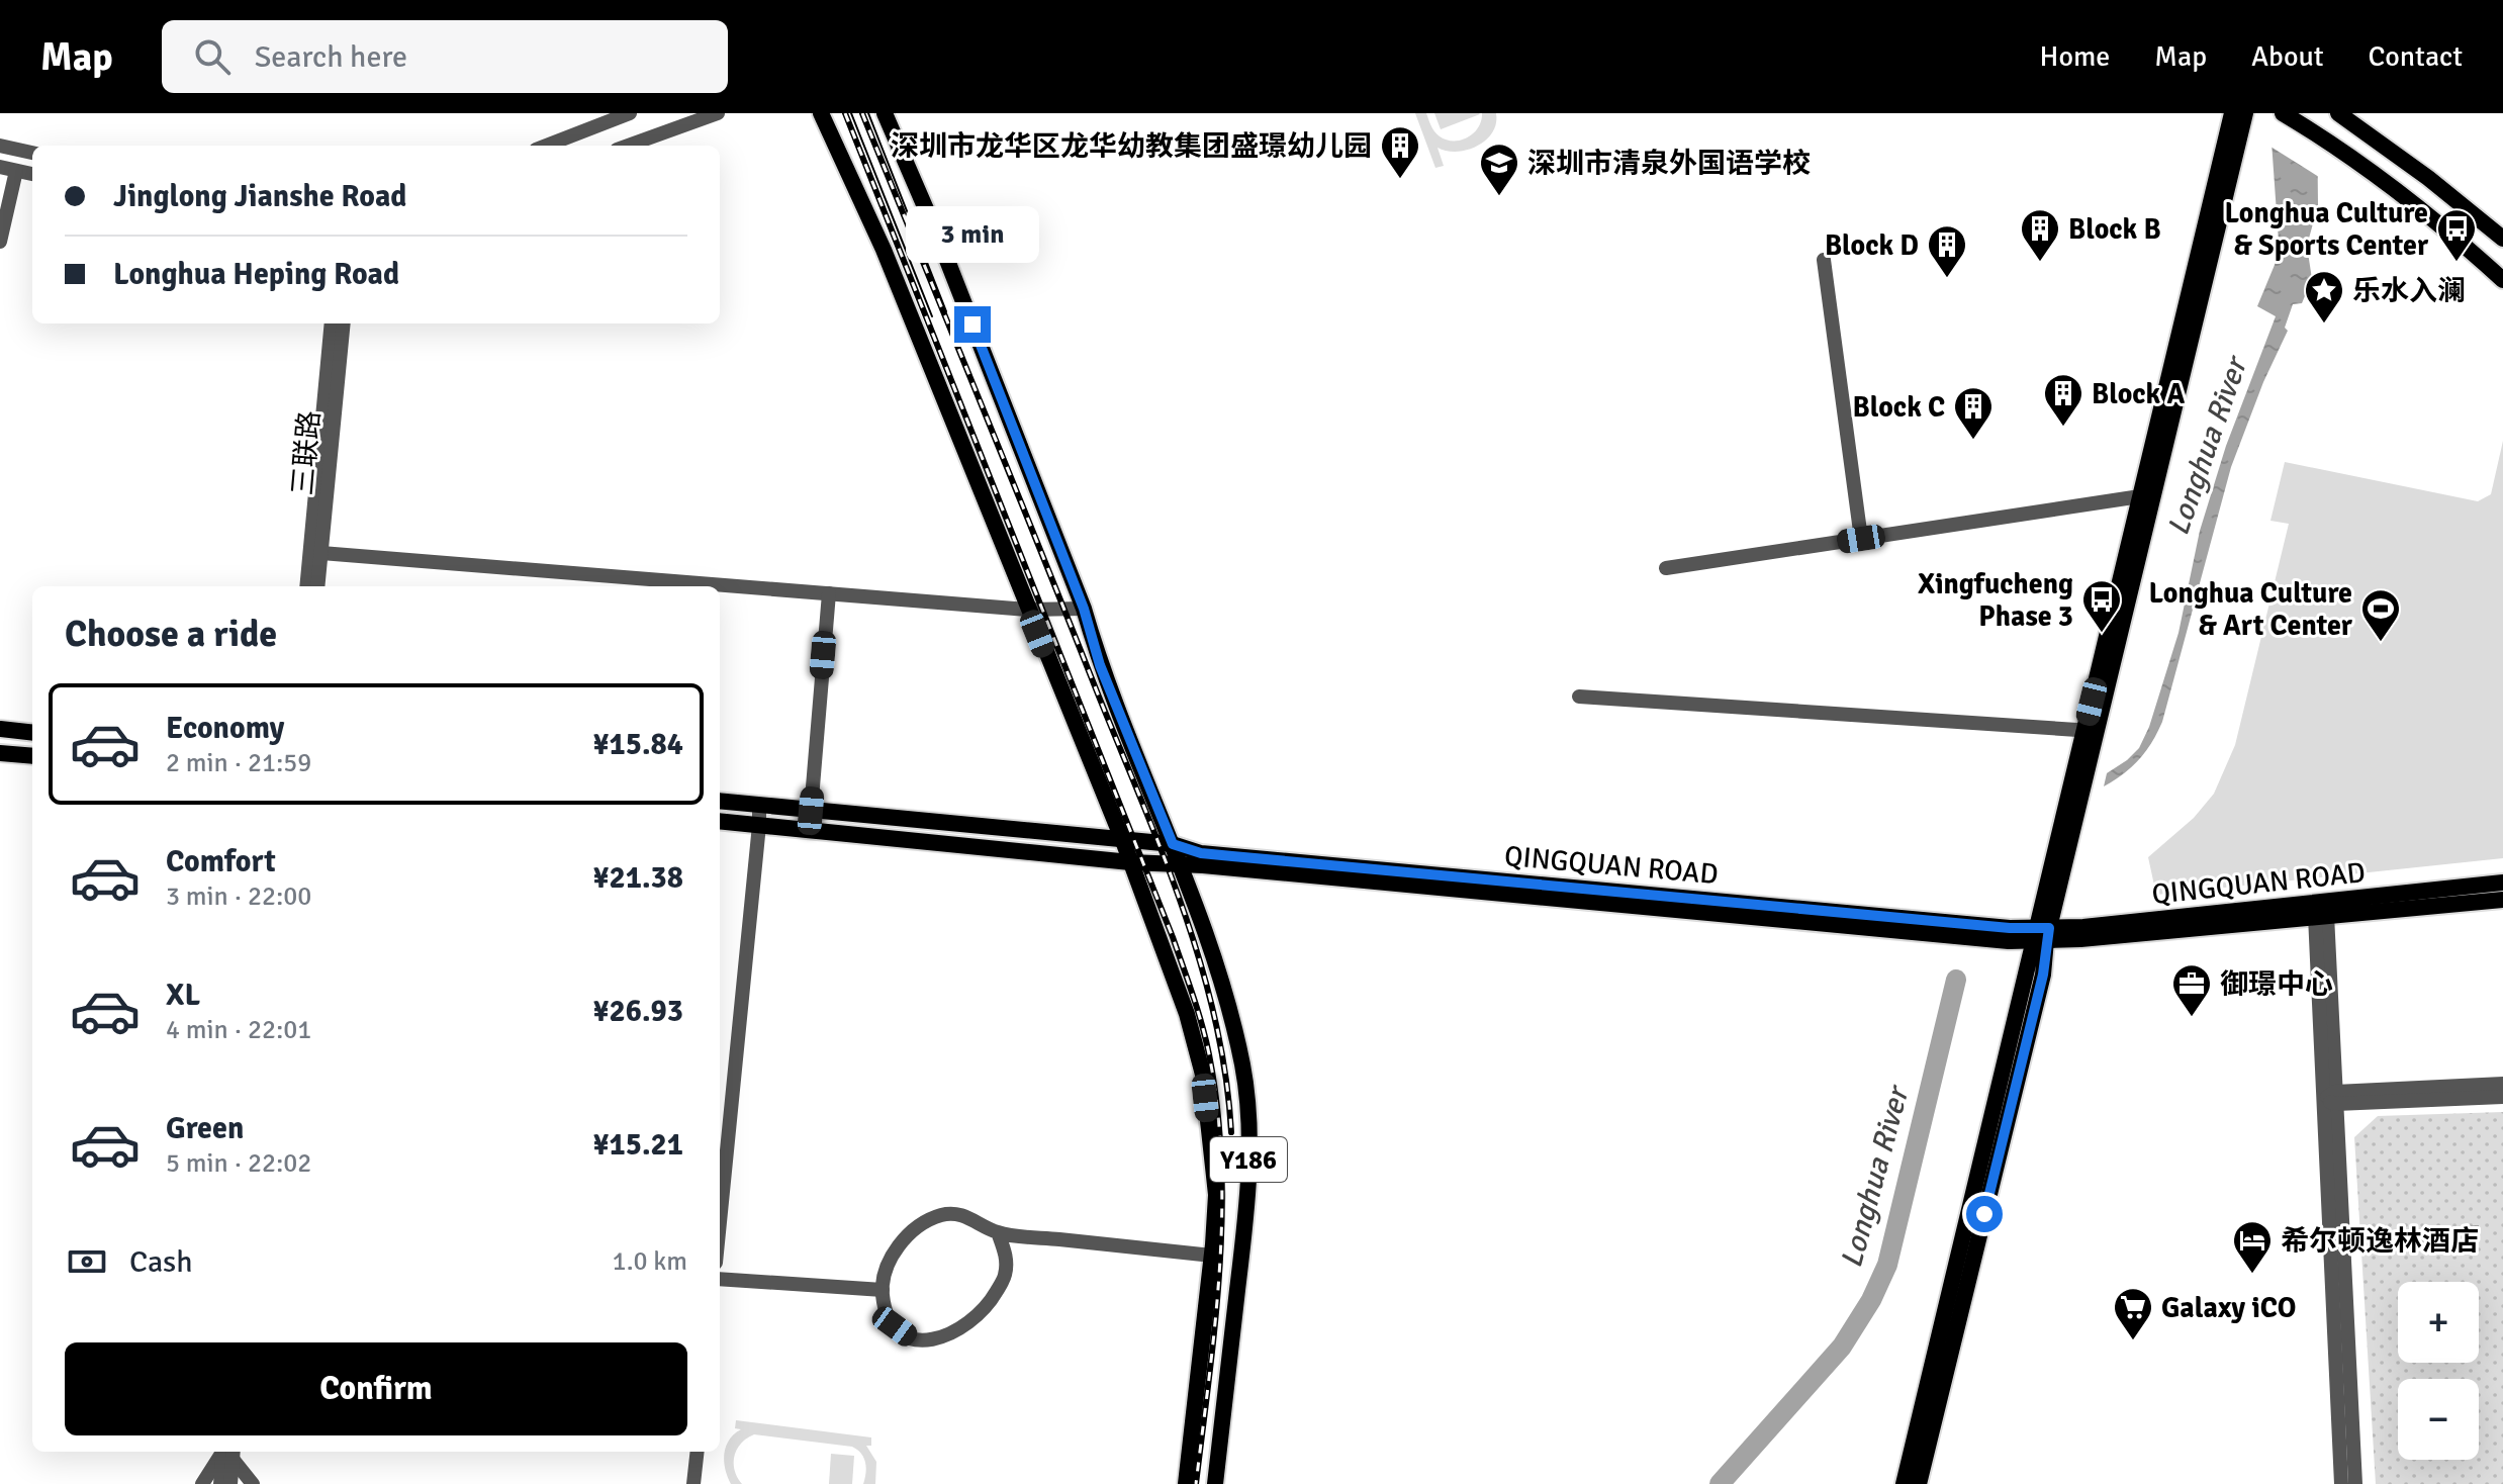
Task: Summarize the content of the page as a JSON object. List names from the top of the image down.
{
  "streets": {
    "main road": ["QINGQUAN ROAD", "Y186"],
    "street": ["三联路"]
  },
  "crossings": [
    ["QINGQUAN ROAD", "Y186"]
  ],
  "water": ["Longhua River"],
  "places": {
    "building": [
      "深圳市龙华区龙华幼教集团盛璟幼儿园",
      "Block B",
      "Block D",
      "Block A",
      "Block C"
    ],
    "school or university": ["深圳市清泉外国语学校"],
    "bus stop": ["Longhua Culture & Sports Center", "Xingfucheng Phase 3"],
    "place": ["乐水入澜"],
    "sports": ["Longhua Culture & Art Center"],
    "office": ["御璟中心"],
    "hotel": ["希尔顿逸林酒店"],
    "supermarket": ["Galaxy iCO"]
  },
  "page": {
    "header": "Map",
    "search": "Search here",
    "nav": [
      "Home",
      "Map",
      "About",
      "Contact"
    ],
    "banner": ["Jinglong Jianshe Road", "Longhua Heping Road"],
    "bubble": "3 min",
    "heading": "Choose a ride",
    "list": [
      {
        "name": "Economy",
        "note": "2 min · 21:59",
        "value": "¥15.84"
      },
      {
        "name": "Comfort",
        "note": "3 min · 22:00",
        "value": "¥21.38"
      },
      {
        "name": "XL",
        "note": "4 min · 22:01",
        "value": "¥26.93"
      },
      {
        "name": "Green",
        "note": "5 min · 22:02",
        "value": "¥15.21"
      }
    ],
    "pay": ["Cash", "1.0 km"],
    "map_buttons": ["+", "−"],
    "buttons": "Confirm"
  }
}
